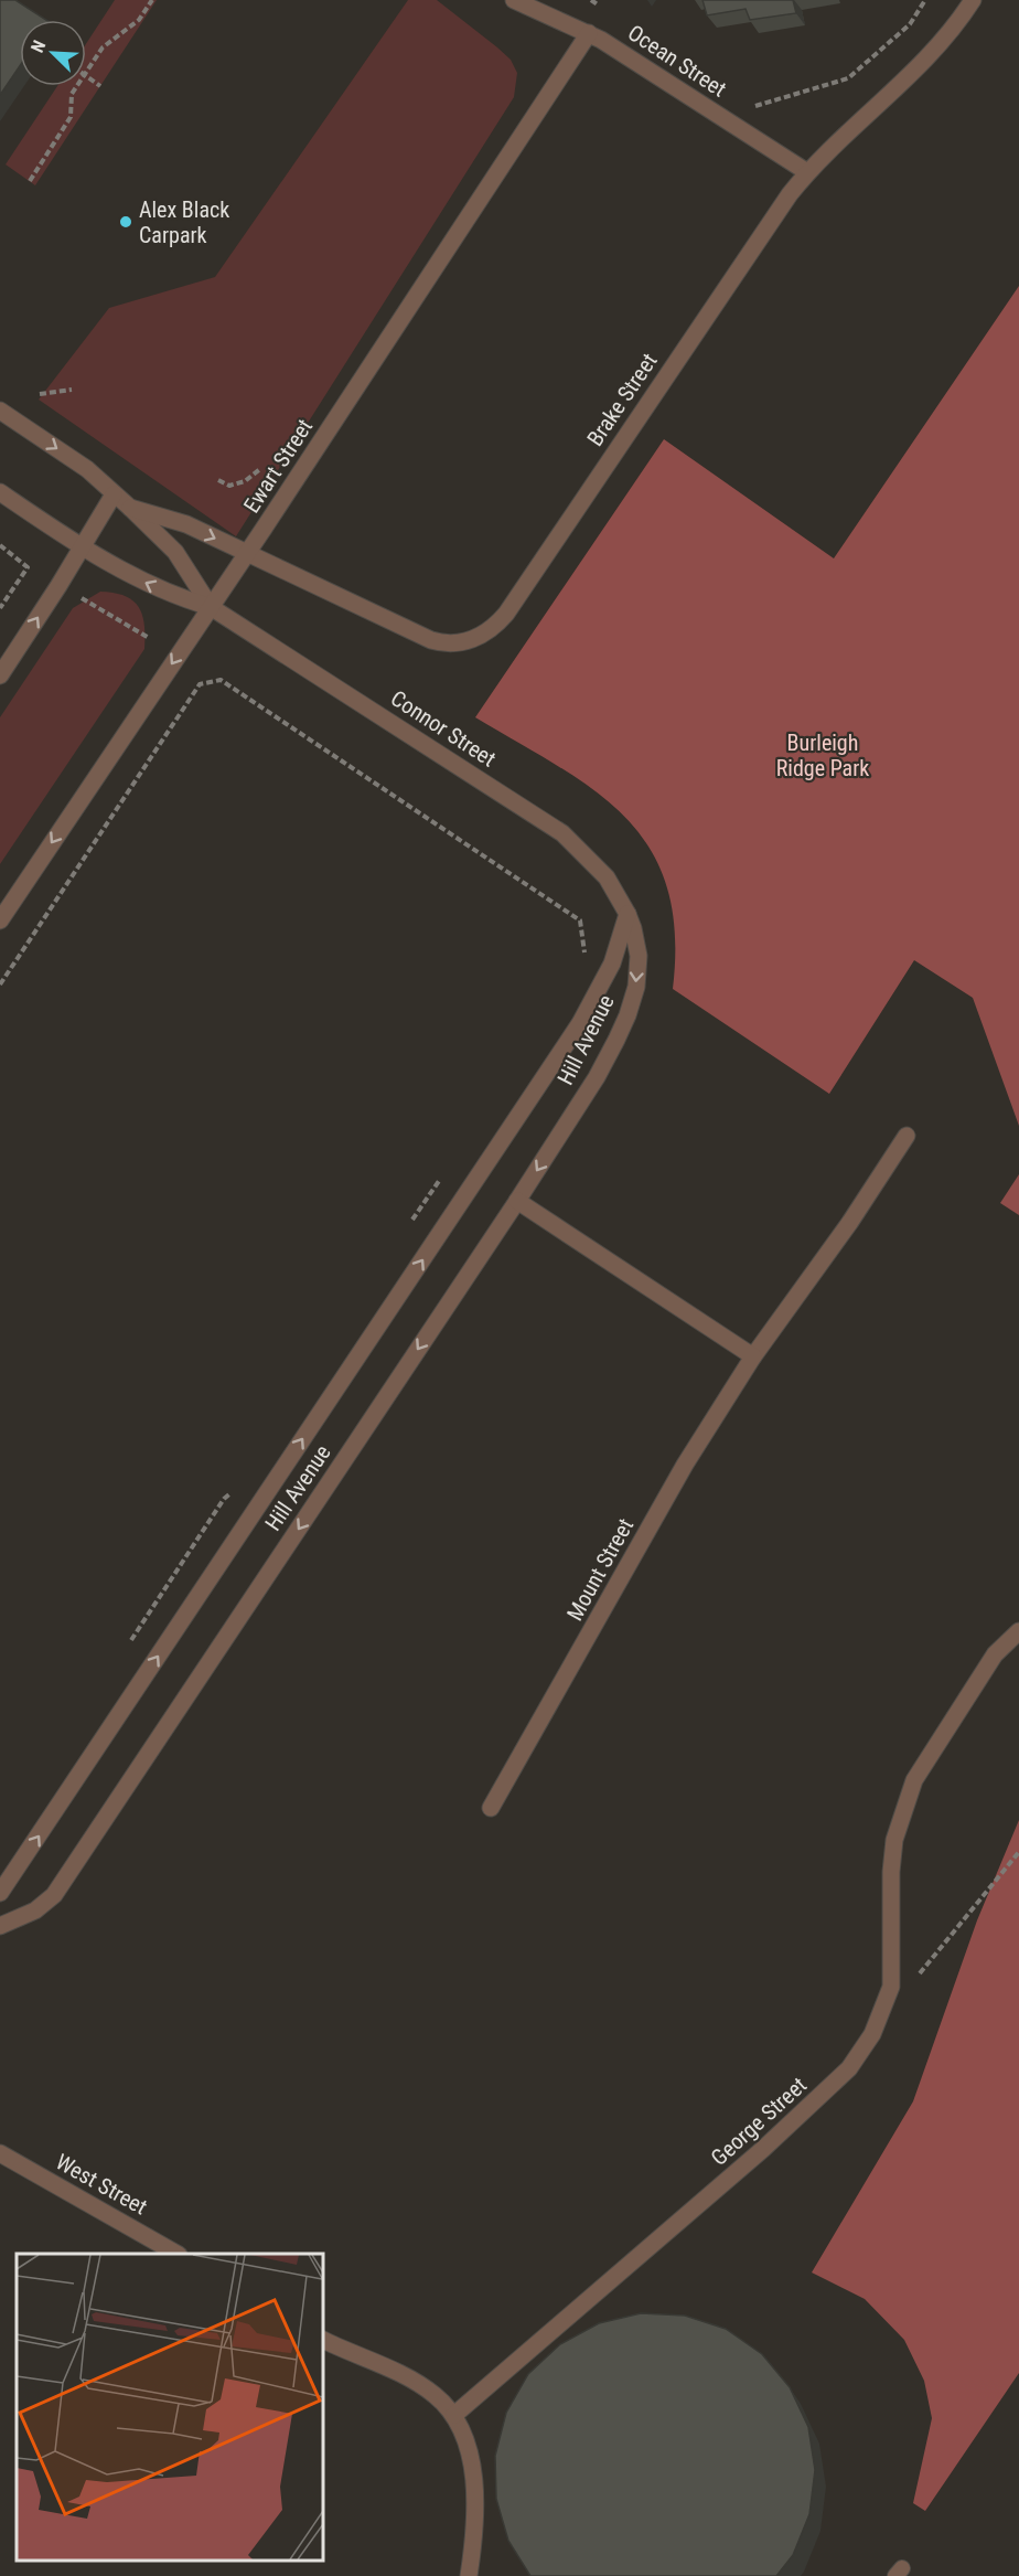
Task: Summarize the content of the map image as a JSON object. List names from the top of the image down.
{
  "streets": {
    "street": [
      "Ocean Street",
      "Brake Street",
      "Ewart Street",
      "Connor Street",
      "Hill Avenue",
      "Mount Street",
      "George Street",
      "West Street"
    ]
  },
  "crossings": [
    ["Ocean Street", "Brake Street"],
    ["Ocean Street", "Ewart Street"],
    ["Brake Street", "Ewart Street"],
    ["Brake Street", "Connor Street"],
    ["Ewart Street", "Connor Street"],
    ["Connor Street", "Hill Avenue"]
  ],
  "parks": ["Burleigh Ridge Park"],
  "places": ["Alex Black Carpark"],
  "north": "top left"
}
